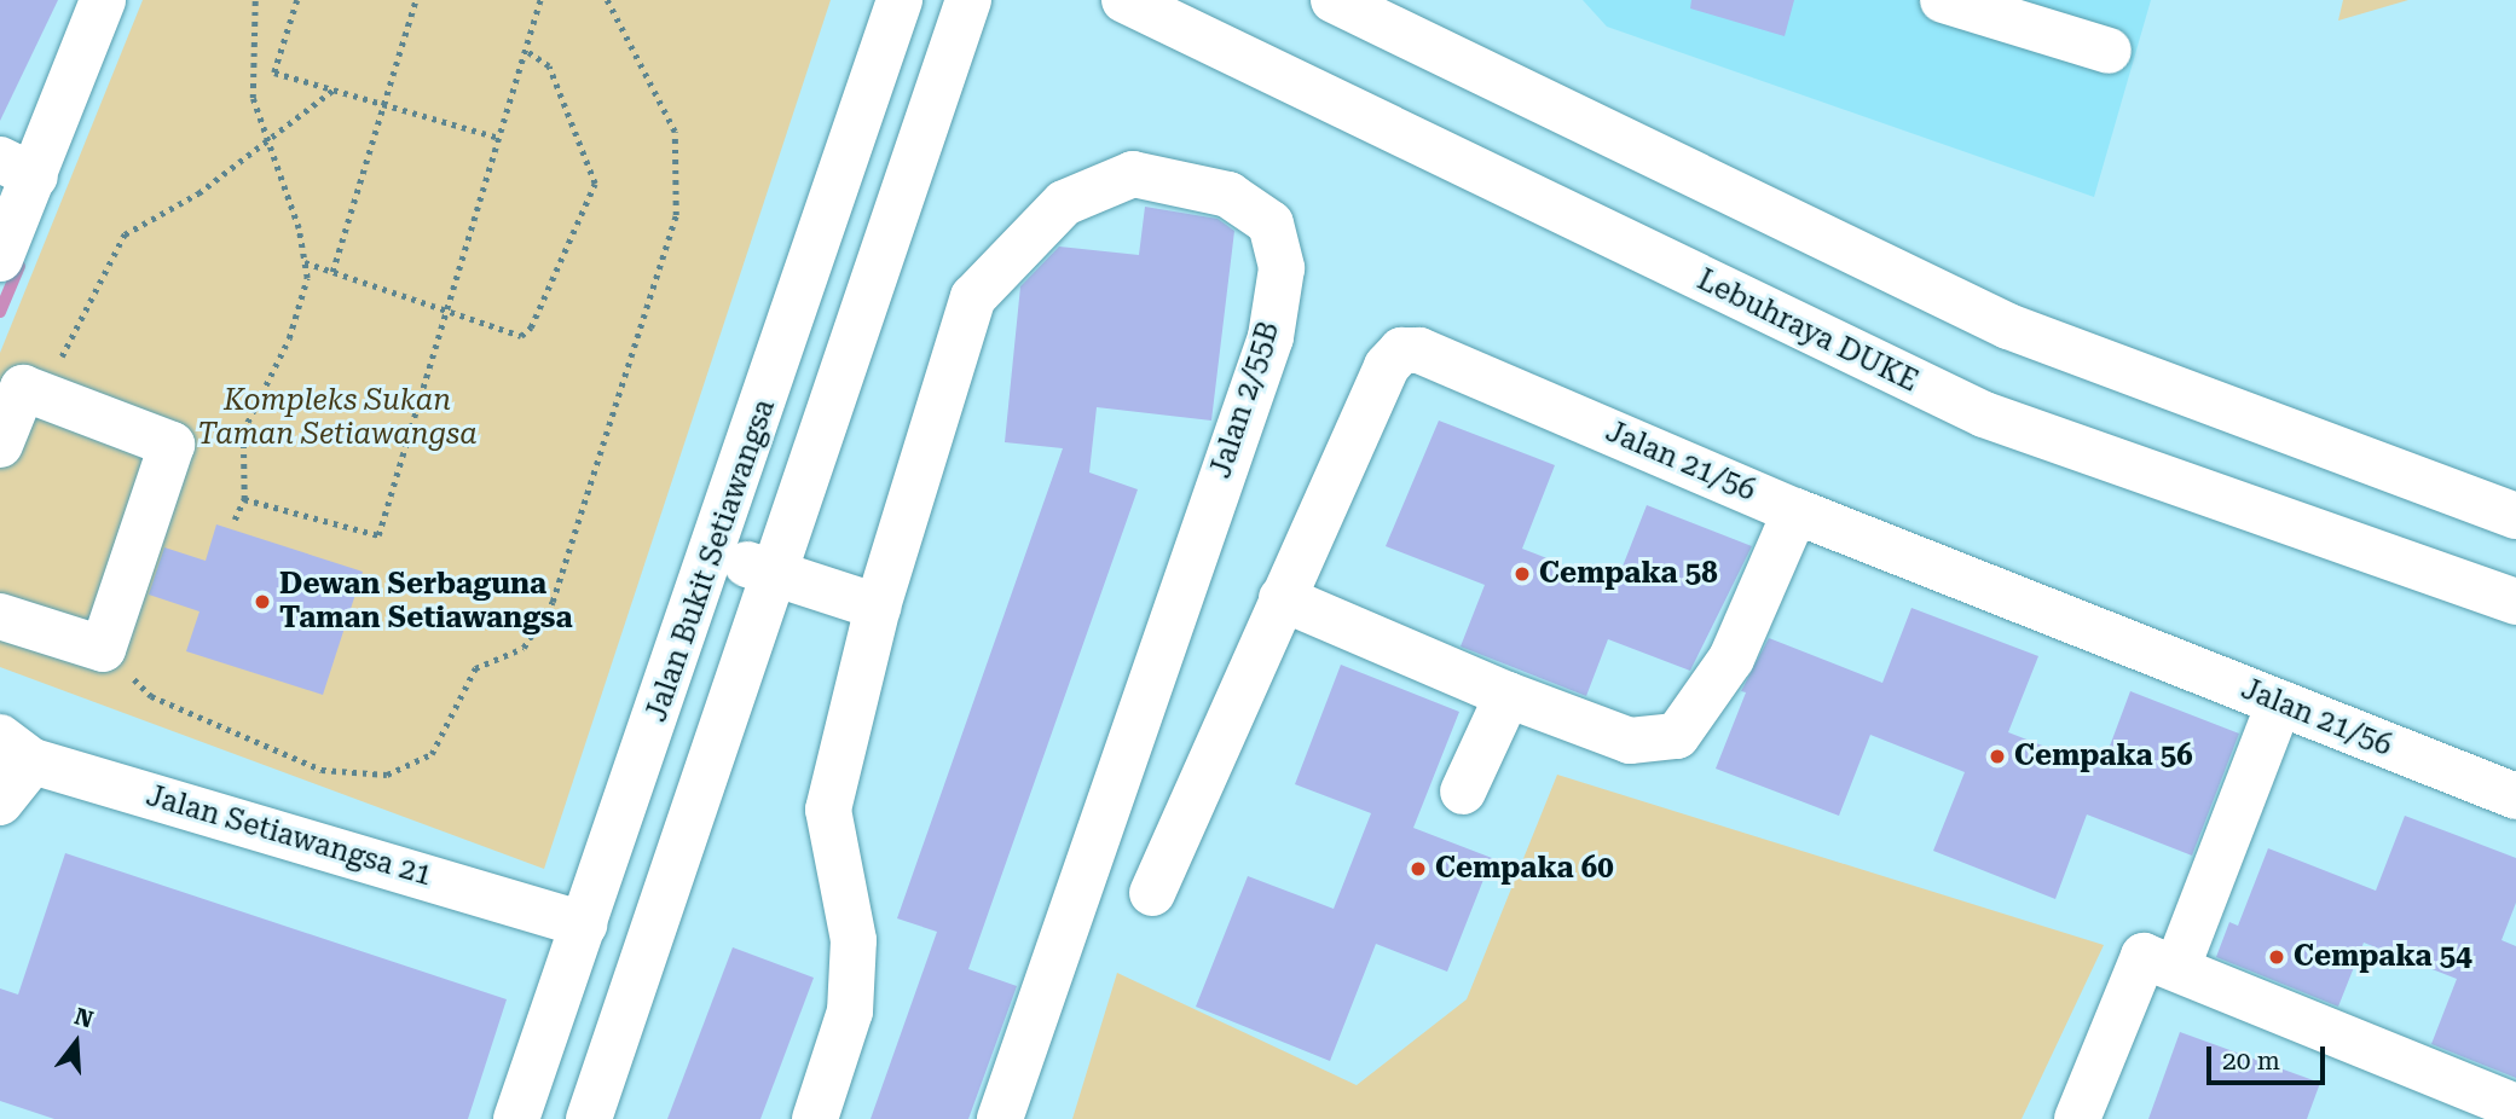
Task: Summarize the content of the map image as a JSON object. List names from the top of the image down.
{
  "streets": {
    "main road": [
      "Lebuhraya DUKE",
      "Jalan 2/55B",
      "Jalan 21/56",
      "Jalan Bukit Setiawangsa",
      "Jalan Setiawangsa 21"
    ]
  },
  "crossings": [
    ["Jalan Bukit Setiawangsa", "Jalan Setiawangsa 21"]
  ],
  "parks": ["Kompleks Sukan Taman Setiawangsa"],
  "places": [
    "Cempaka 58",
    "Dewan Serbaguna Taman Setiawangsa",
    "Cempaka 56",
    "Cempaka 60",
    "Cempaka 54"
  ],
  "scale_bar": "20 m",
  "north": "top"
}
